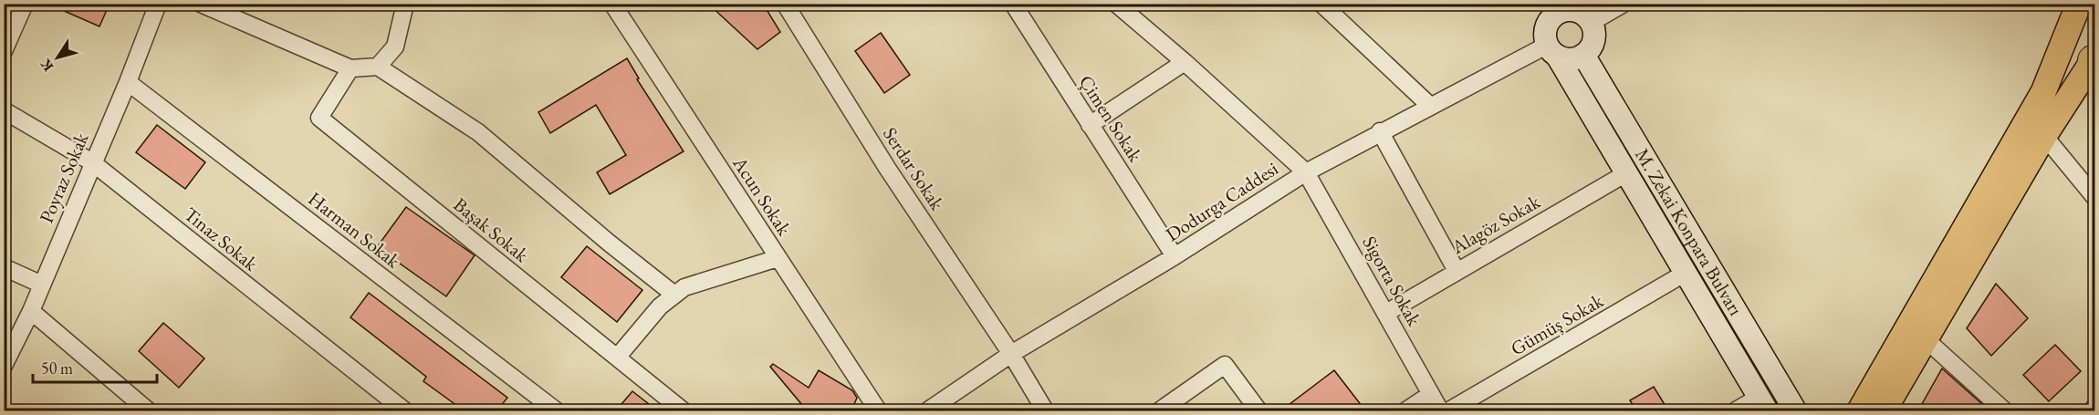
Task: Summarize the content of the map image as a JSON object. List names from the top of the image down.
{
  "streets": {
    "main road": ["M. Zekai Konpara Bulvarı"],
    "street": [
      "Çimen Sokak",
      "Serdar Sokak",
      "Poyraz Sokak",
      "Acun Sokak",
      "Dodurga Caddesi",
      "Alagöz Sokak",
      "Harman Sokak",
      "Başak Sokak",
      "Tınaz Sokak",
      "Sigorta Sokak",
      "Gümüş Sokak"
    ]
  },
  "crossings": [
    ["Çimen Sokak", "Dodurga Caddesi"],
    ["Serdar Sokak", "Dodurga Caddesi"],
    ["Poyraz Sokak", "Harman Sokak"],
    ["Poyraz Sokak", "Tınaz Sokak"],
    ["Dodurga Caddesi", "M. Zekai Konpara Bulvarı"],
    ["Dodurga Caddesi", "Sigorta Sokak"],
    ["Alagöz Sokak", "M. Zekai Konpara Bulvarı"],
    ["Alagöz Sokak", "Sigorta Sokak"],
    ["M. Zekai Konpara Bulvarı", "Gümüş Sokak"]
  ],
  "scale_bar": "50 m",
  "north": "bottom left"
}
